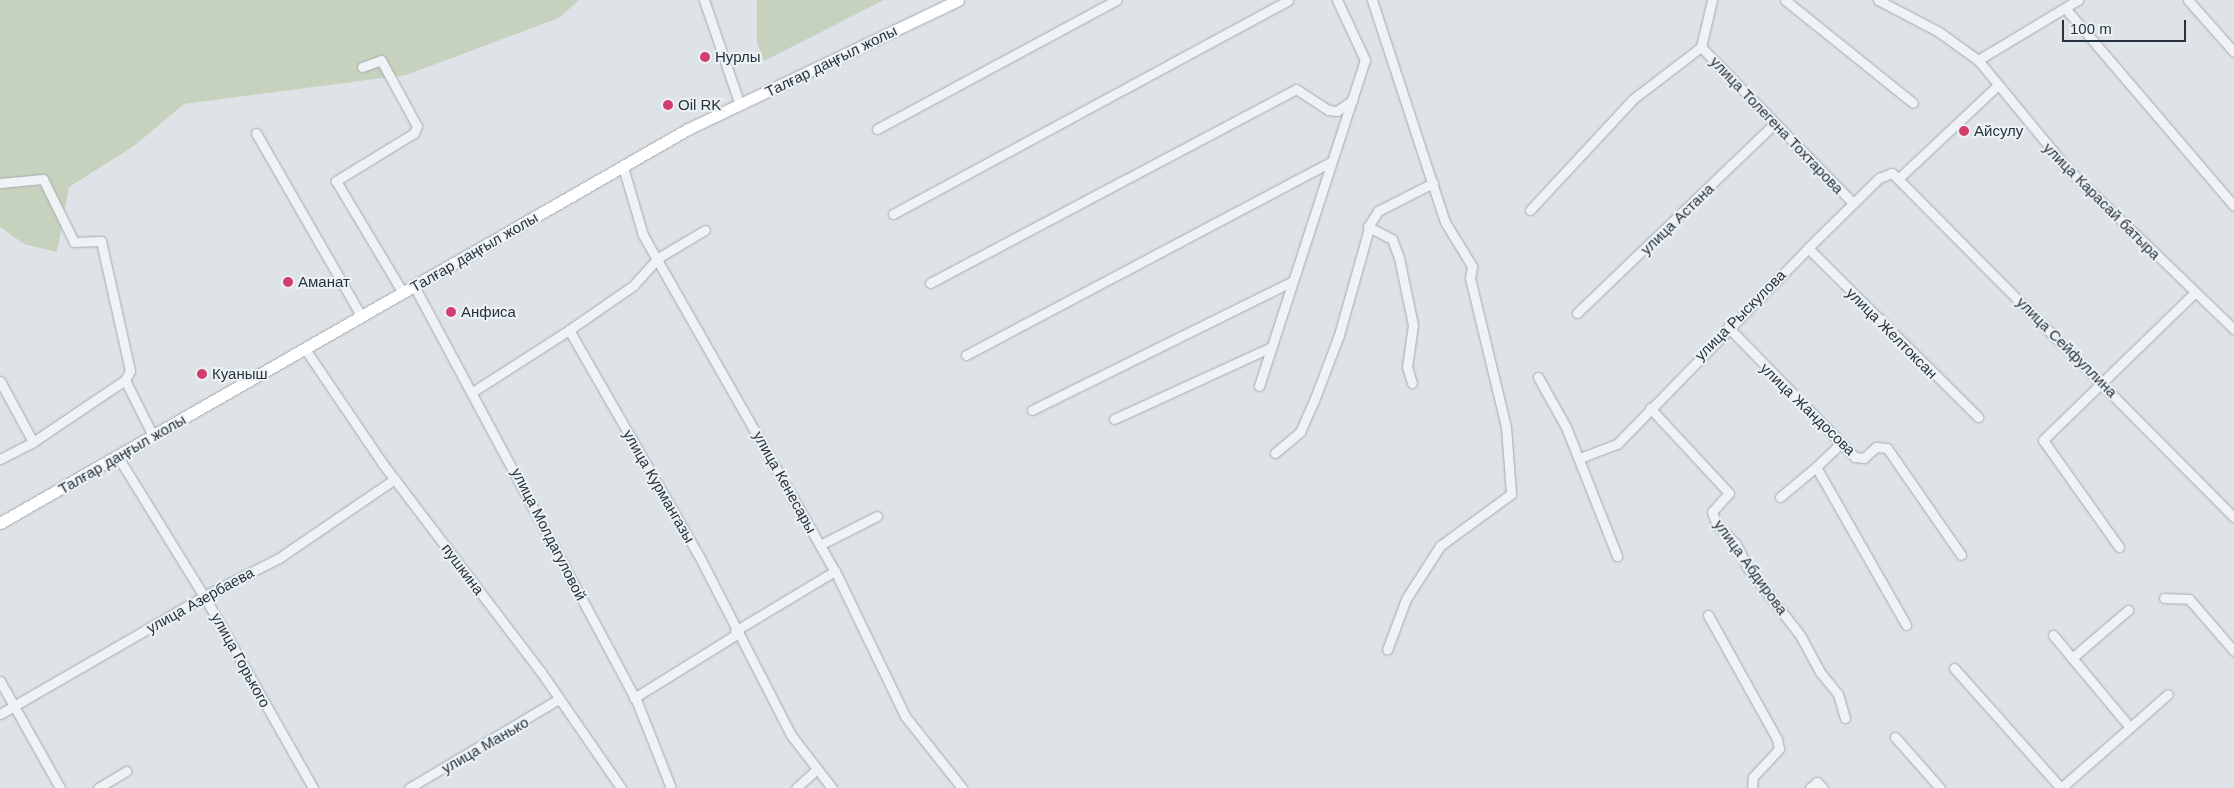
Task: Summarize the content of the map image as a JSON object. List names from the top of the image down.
{
  "streets": {
    "main road": ["Талғар даңғыл жолы"],
    "street": [
      "улица Толегена Тохтарова",
      "улица Карасай батыра",
      "улица Астана",
      "улица Рыскулова",
      "улица Желтоксан",
      "улица Сейфуллина",
      "улица Жандосова",
      "улица Кенесары",
      "улица Курмангазы",
      "улица Молдагуловой",
      "улица Абдирова",
      "пушкина",
      "улица Азербаева",
      "улица Горького",
      "улица Манько"
    ]
  },
  "crossings": [
    ["Талғар даңғыл жолы", "улица Кенесары"],
    ["Талғар даңғыл жолы", "улица Молдагуловой"],
    ["Талғар даңғыл жолы", "пушкина"],
    ["Талғар даңғыл жолы", "улица Горького"],
    ["улица Толегена Тохтарова", "улица Астана"],
    ["улица Толегена Тохтарова", "улица Рыскулова"],
    ["улица Рыскулова", "улица Желтоксан"],
    ["улица Рыскулова", "улица Сейфуллина"],
    ["улица Рыскулова", "улица Жандосова"],
    ["улица Рыскулова", "улица Абдирова"],
    ["пушкина", "улица Азербаева"],
    ["пушкина", "улица Манько"],
    ["улица Азербаева", "улица Горького"]
  ],
  "places": [
    "Нурлы",
    "Oil RK",
    "Айсулу",
    "Аманат",
    "Анфиса",
    "Куаныш"
  ],
  "scale_bar": "100 m"
}
